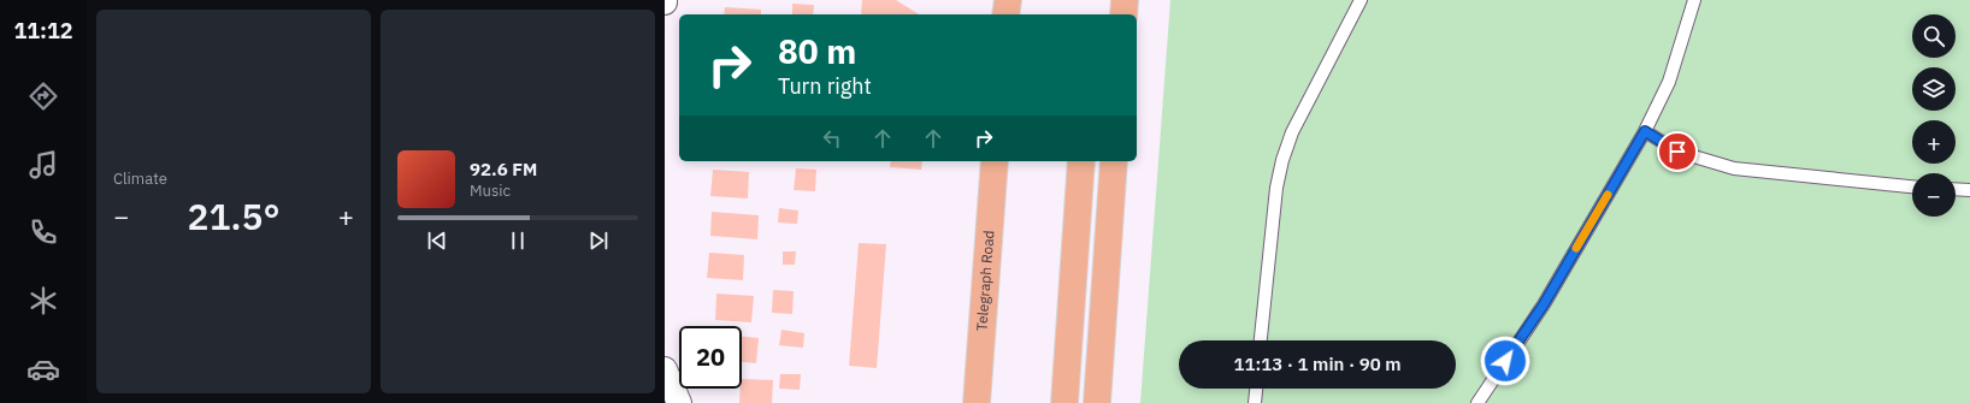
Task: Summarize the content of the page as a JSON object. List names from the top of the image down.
{
  "streets": {
    "main road": ["Telegraph Road"]
  },
  "page": {
    "tabs": "11:12",
    "tile": "Climate",
    "map_buttons": ["+", "−"],
    "turn": ["80 m", "Turn right"],
    "song": ["92.6 FM", "Music"],
    "heat": ["−", "21.5°", "+"],
    "limit": "20",
    "trip": "11:13 · 1 min · 90 m"
  }
}
